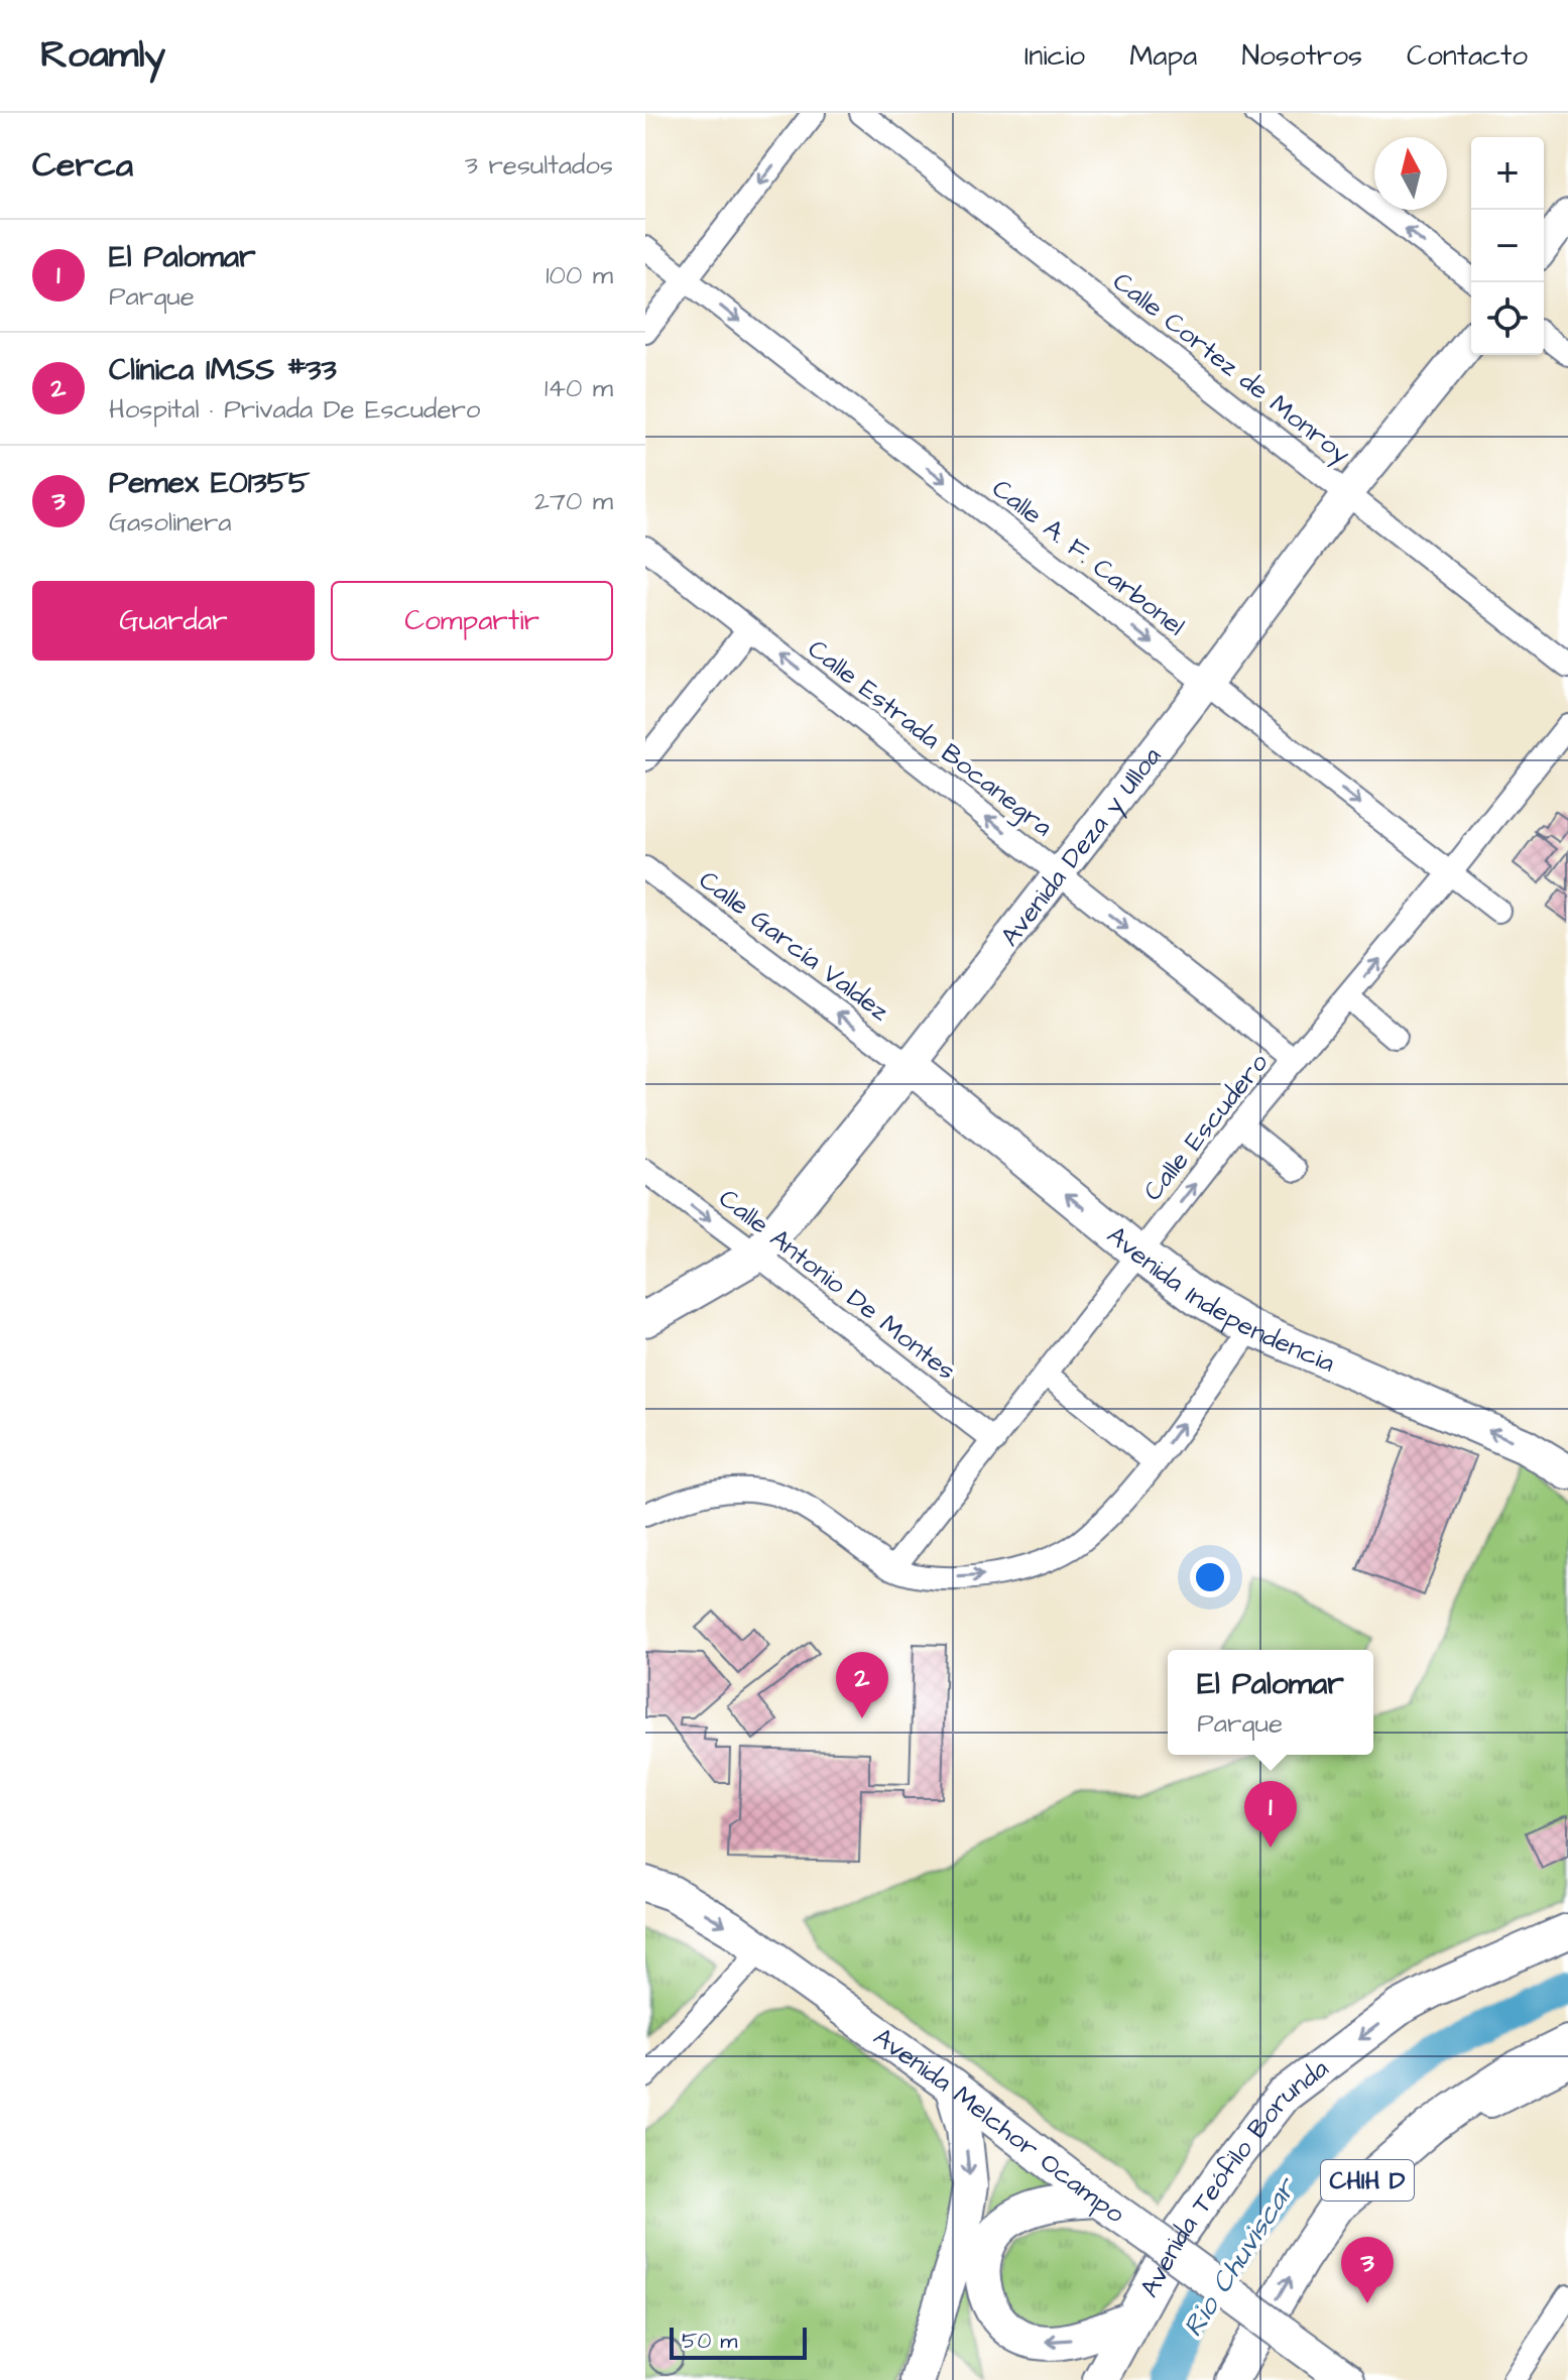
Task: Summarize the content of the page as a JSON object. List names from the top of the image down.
{
  "streets": {
    "main road": [
      "Avenida Deza y Ulloa",
      "Avenida Independencia",
      "Avenida Melchor Ocampo",
      "CHIH D",
      "Avenida Teófilo Borunda"
    ],
    "street": [
      "Calle Cortez de Monroy",
      "Calle A. F. Carbonel",
      "Calle Estrada Bocanegra",
      "Calle García Valdez",
      "Calle Escudero",
      "Calle Antonio De Montes"
    ]
  },
  "crossings": [
    ["Calle Cortez de Monroy", "Avenida Deza y Ulloa"],
    ["Calle A. F. Carbonel", "Avenida Deza y Ulloa"],
    ["Calle A. F. Carbonel", "Calle Escudero"],
    ["Calle Estrada Bocanegra", "Avenida Deza y Ulloa"],
    ["Calle Estrada Bocanegra", "Calle Escudero"],
    ["Avenida Deza y Ulloa", "Calle García Valdez"],
    ["Avenida Deza y Ulloa", "Calle Antonio De Montes"],
    ["Avenida Deza y Ulloa", "Avenida Independencia"],
    ["Calle García Valdez", "Avenida Independencia"],
    ["Calle Escudero", "Calle Antonio De Montes"],
    ["Calle Escudero", "Avenida Independencia"]
  ],
  "one_way": ["Calle A. F. Carbonel", "Calle García Valdez", "Avenida Independencia"],
  "water": ["Rio Chuviscar"],
  "scale_bar": "50 m",
  "north": "top",
  "page": {
    "header": "Roamly",
    "nav": [
      "Inicio",
      "Mapa",
      "Nosotros",
      "Contacto"
    ],
    "heading": ["Cerca", "3 resultados"],
    "map_buttons": ["+", "−"],
    "list": [
      {
        "mark": "1",
        "name": "El Palomar",
        "note": "Parque",
        "value": "100 m"
      },
      {
        "mark": "2",
        "name": "Clínica IMSS #33",
        "note": "Hospital · Privada De Escudero",
        "value": "140 m"
      },
      {
        "mark": "3",
        "name": "Pemex E01355",
        "note": "Gasolinera",
        "value": "270 m"
      }
    ],
    "buttons": ["Guardar", "Compartir"],
    "popup": ["El Palomar", "Parque"],
    "pins": ["2", "1", "3"],
    "scale": "50 m"
  }
}
